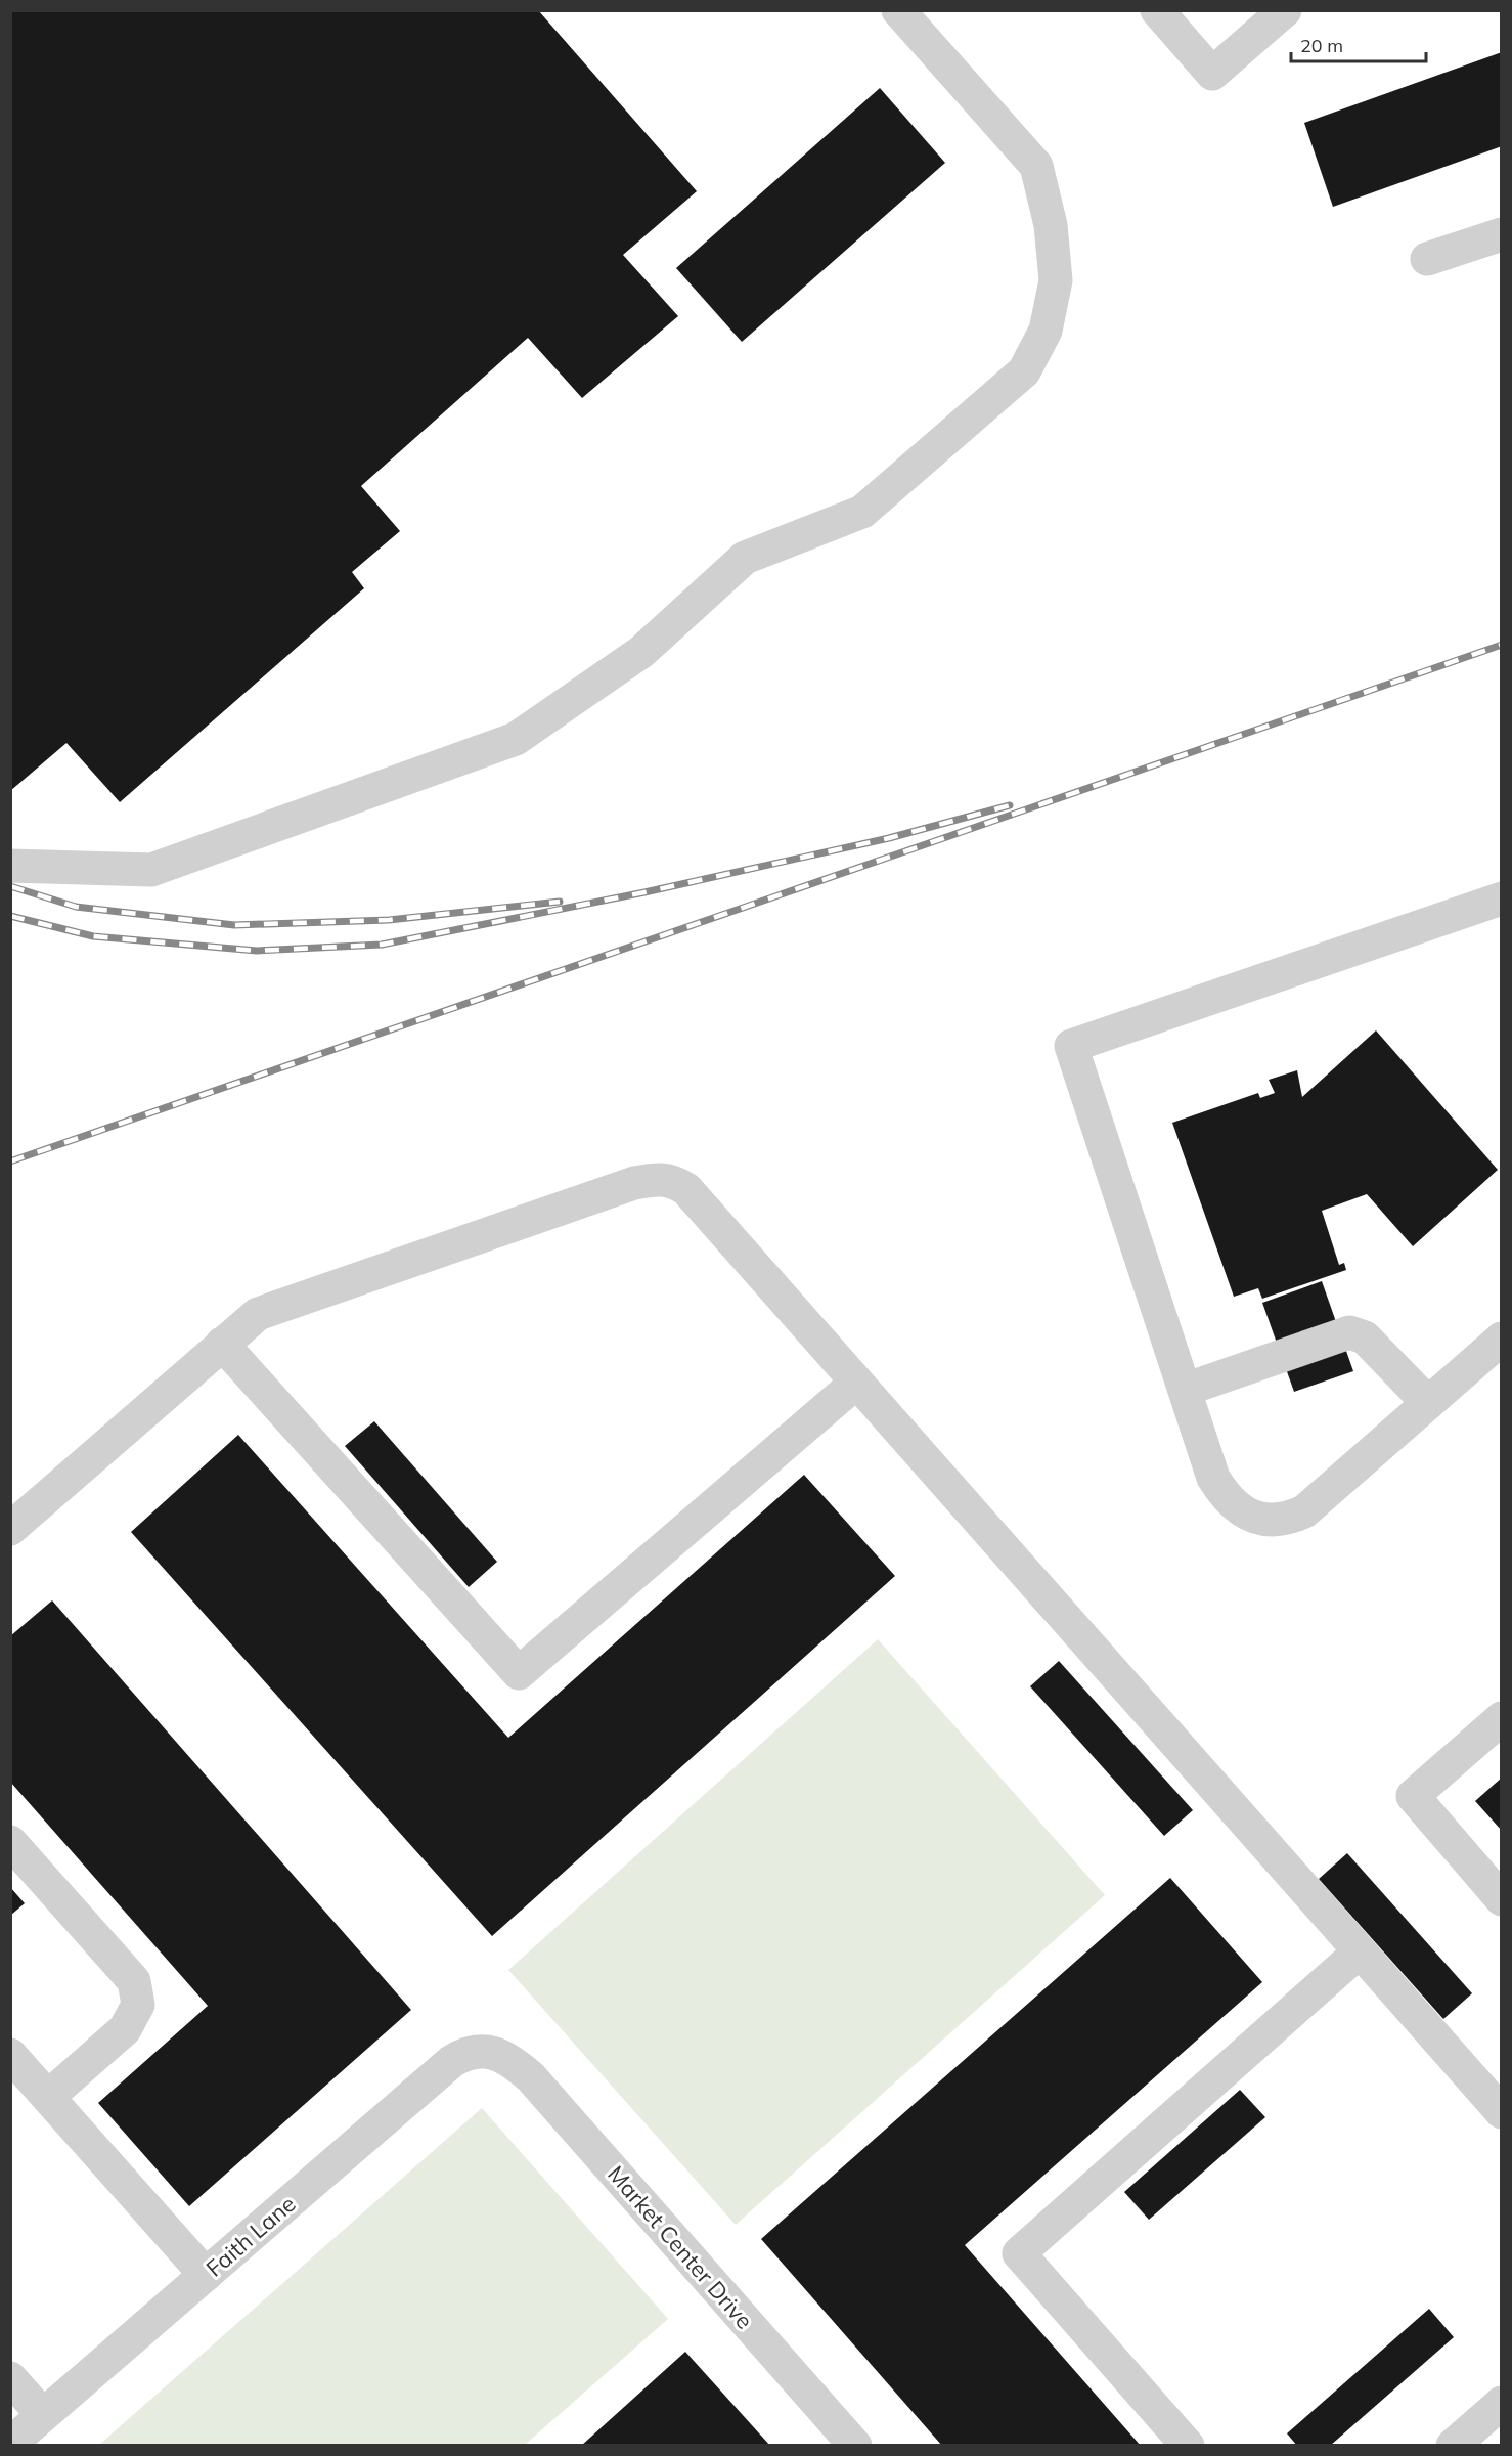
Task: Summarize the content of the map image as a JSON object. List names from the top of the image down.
{
  "streets": {
    "street": ["Faith Lane", "Market Center Drive"]
  },
  "crossings": [
    ["Faith Lane", "Market Center Drive"]
  ],
  "scale_bar": "20 m"
}
